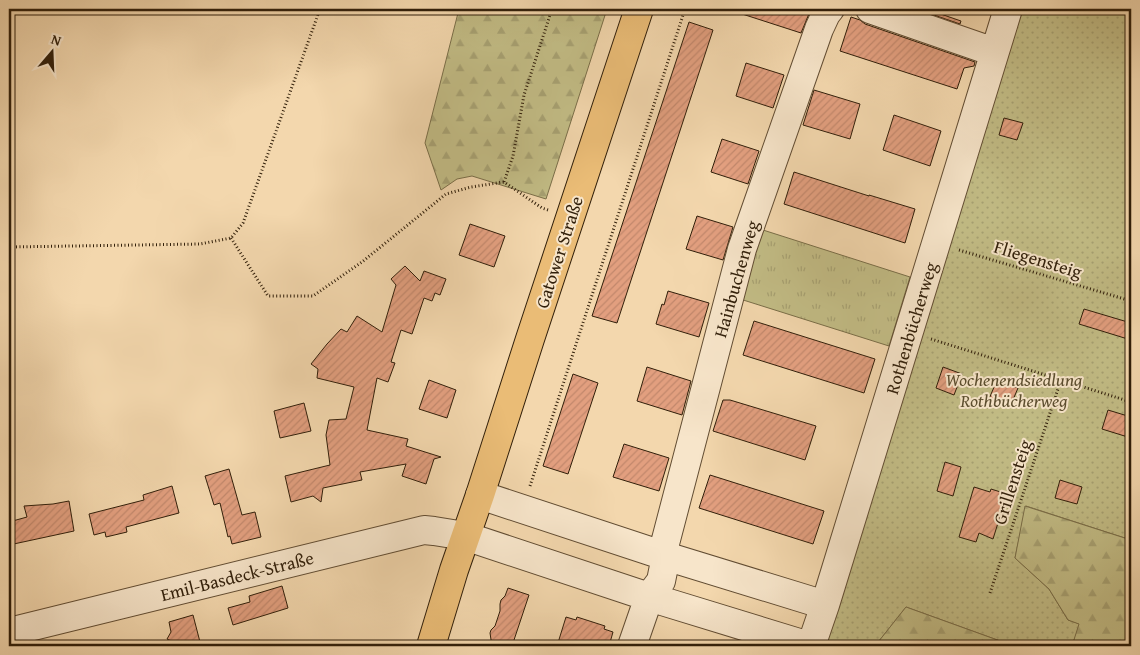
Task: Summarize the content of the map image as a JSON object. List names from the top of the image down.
{
  "streets": {
    "main road": ["Gatower Straße"],
    "street": ["Hainbuchenweg", "Rothenbücherweg", "Emil-Basdeck-Straße"],
    "path": ["Fliegensteig", "Grillensteig"]
  },
  "crossings": [
    ["Gatower Straße", "Emil-Basdeck-Straße"],
    ["Fliegensteig", "Rothenbücherweg"]
  ],
  "parks": ["Wochenendsiedlung Rothbücherweg"],
  "north": "top"
}
